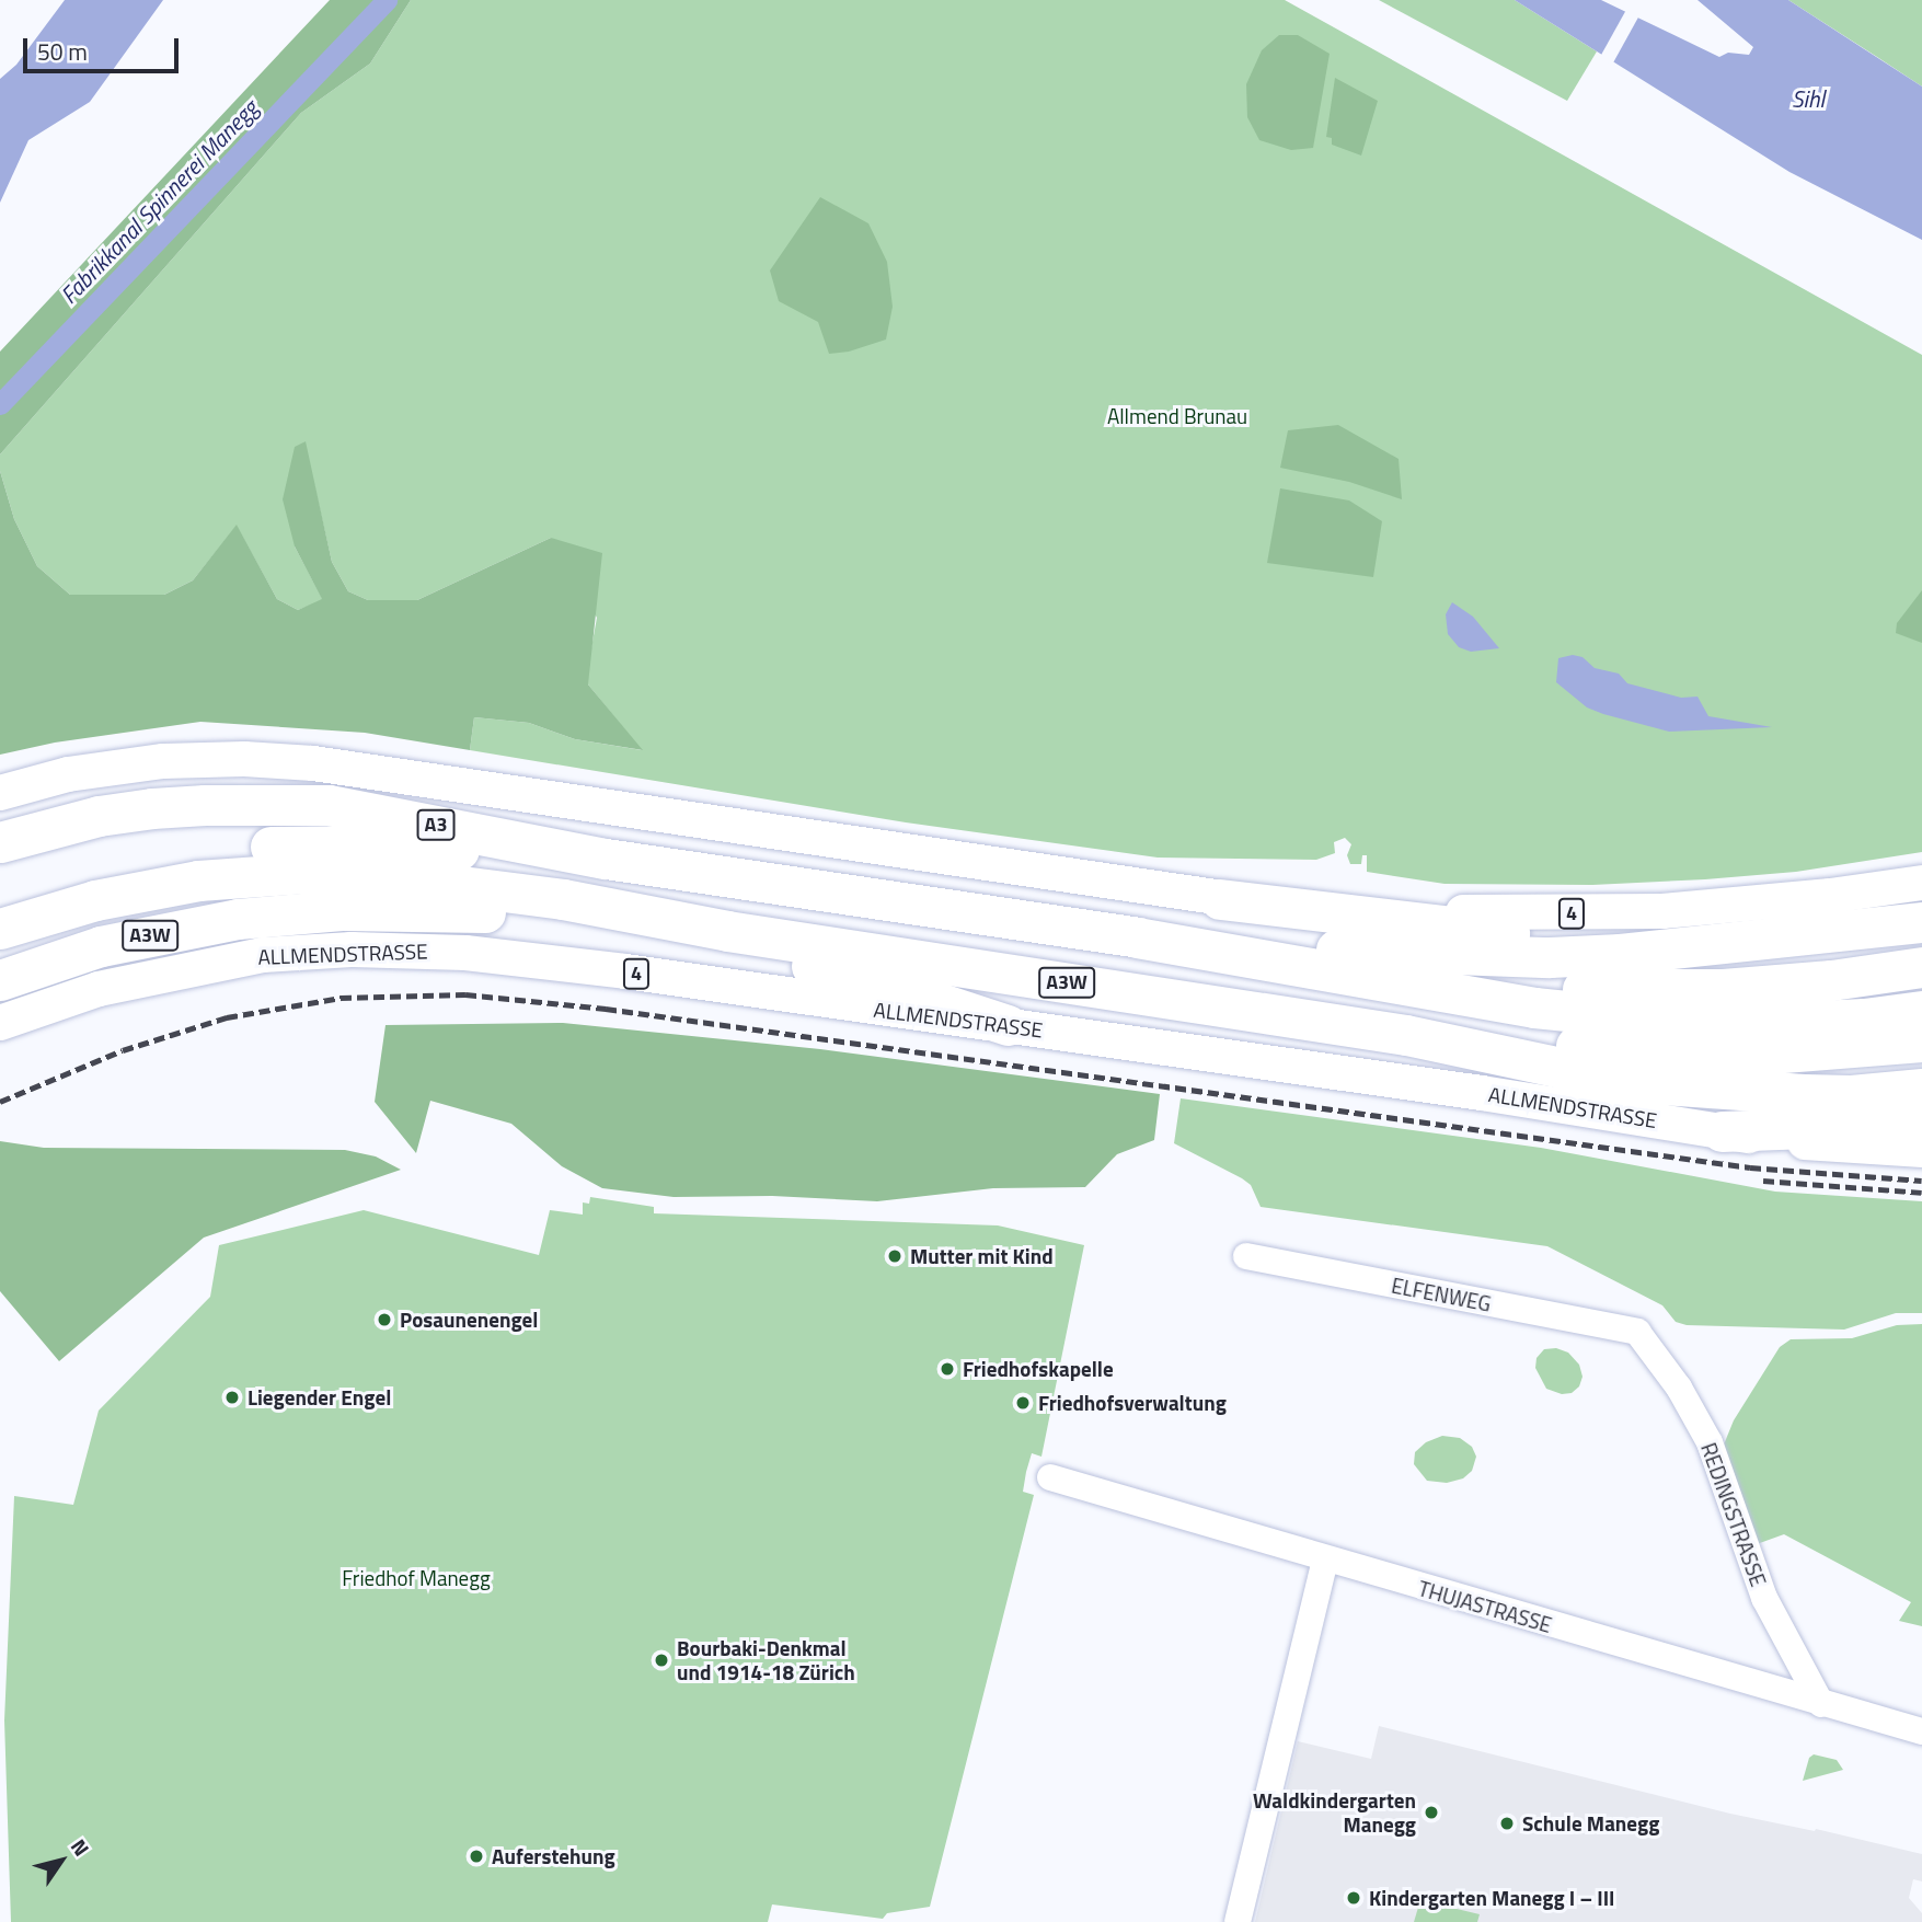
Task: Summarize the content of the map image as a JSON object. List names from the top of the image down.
{
  "streets": {
    "highway": ["A3", "A3W"],
    "main road": ["4", "ALLMENDSTRASSE"],
    "street": ["ELFENWEG", "REDINGSTRASSE", "THUJASTRASSE"]
  },
  "crossings": [
    ["A3", "A3W"],
    ["ELFENWEG", "REDINGSTRASSE"],
    ["REDINGSTRASSE", "THUJASTRASSE"]
  ],
  "water": ["Sihl", "Fabrikkanal Spinnerei Manegg"],
  "parks": ["Allmend Brunau", "Friedhof Manegg"],
  "places": [
    "Mutter mit Kind",
    "Posaunenengel",
    "Friedhofskapelle",
    "Liegender Engel",
    "Friedhofsverwaltung",
    "Bourbaki-Denkmal und 1914-18 Zürich",
    "Waldkindergarten Manegg",
    "Schule Manegg",
    "Auferstehung",
    "Kindergarten Manegg I – III"
  ],
  "scale_bar": "50 m",
  "north": "top right"
}
